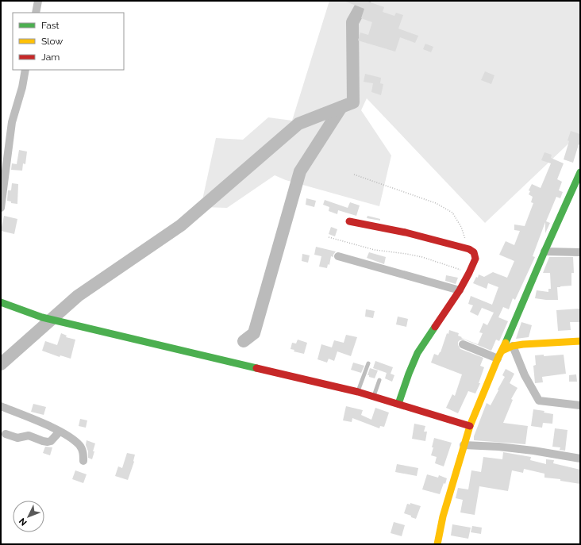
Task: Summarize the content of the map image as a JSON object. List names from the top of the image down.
{
  "legend": ["Fast", "Slow", "Jam"],
  "north": "bottom left"
}
